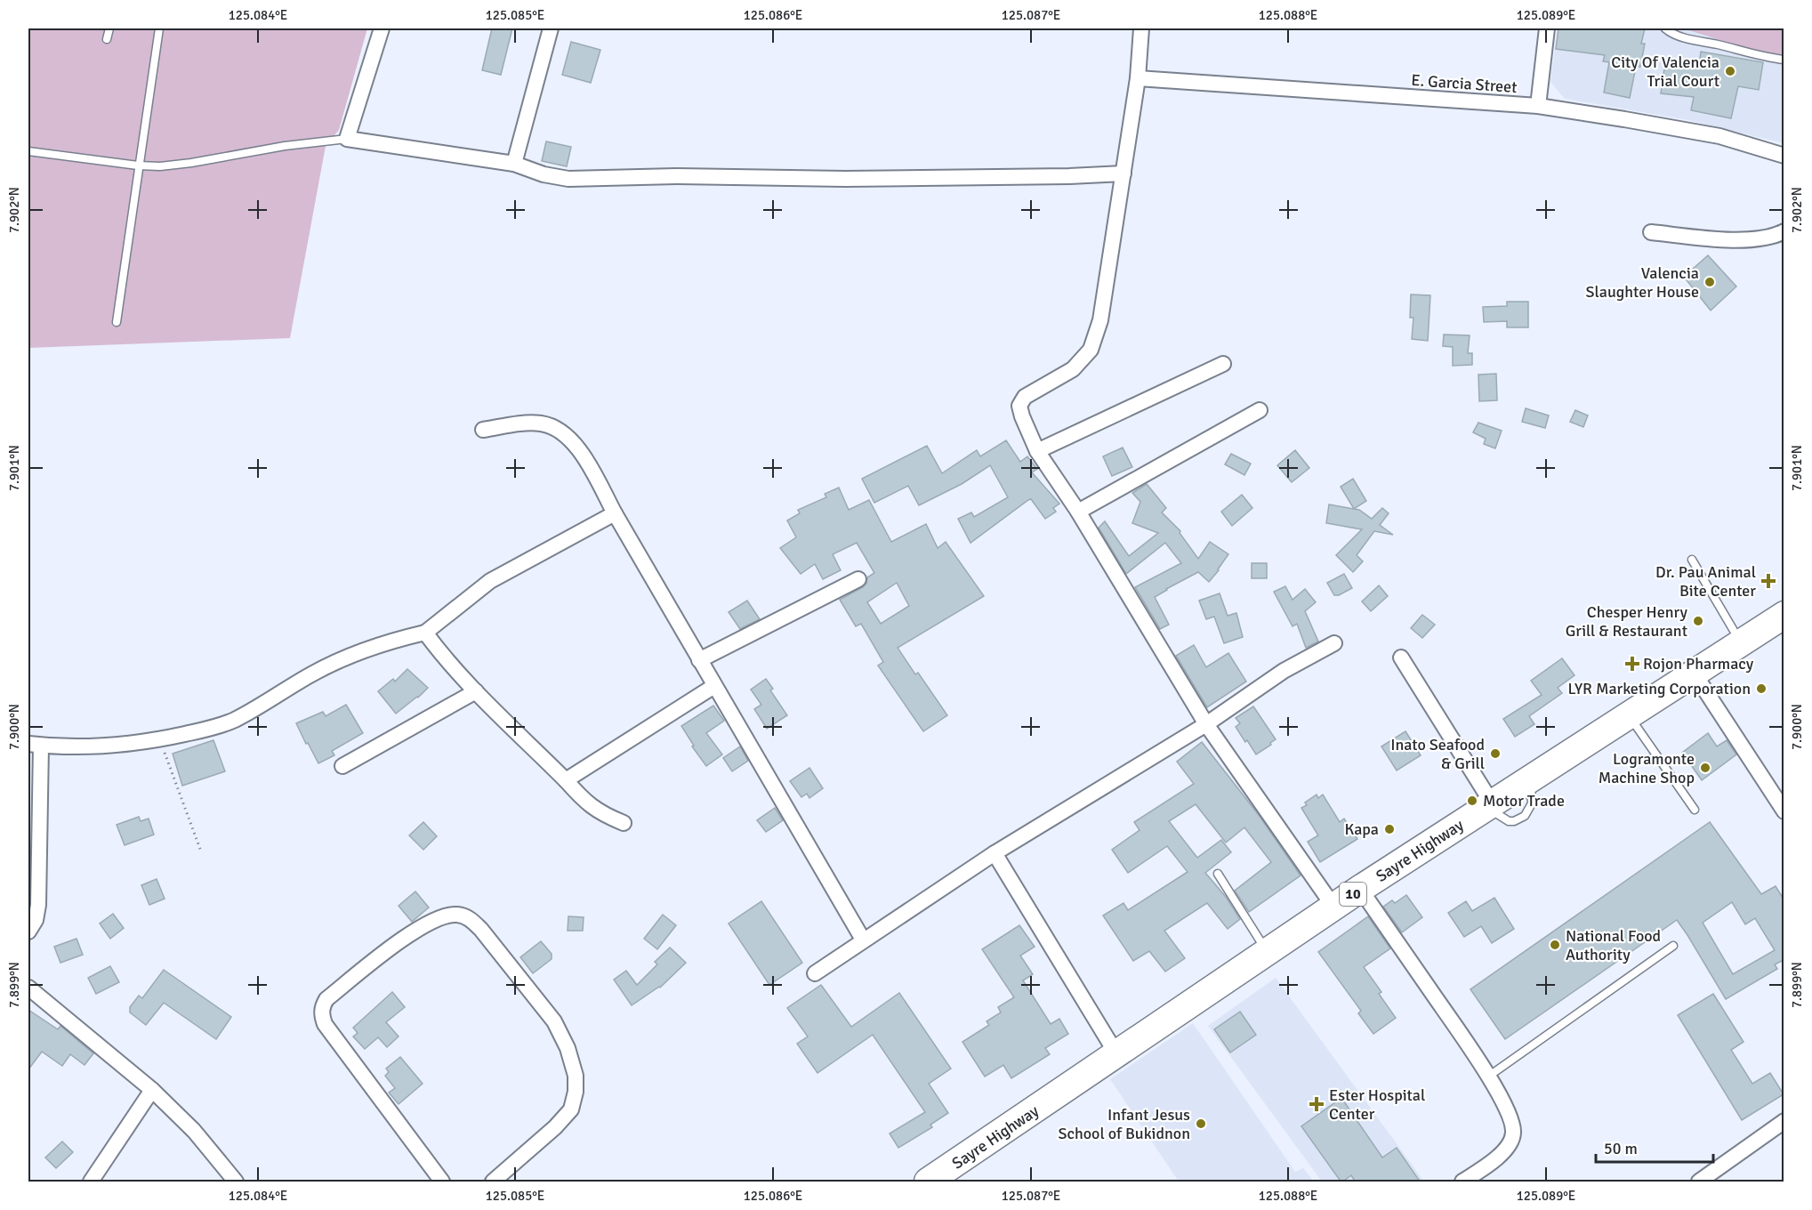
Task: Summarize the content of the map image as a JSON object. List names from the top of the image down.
{
  "streets": {
    "highway": ["Sayre Highway", "10"],
    "street": ["E. Garcia Street"]
  },
  "places": {
    "other": [
      "City Of Valencia Trial Court",
      "Valencia Slaughter House",
      "Chesper Henry Grill & Restaurant",
      "LYR Marketing Corporation",
      "Inato Seafood & Grill",
      "Logramonte Machine Shop",
      "Motor Trade",
      "Kapa",
      "National Food Authority",
      "Infant Jesus School of Bukidnon"
    ],
    "health": ["Dr. Pau Animal Bite Center", "Rojon Pharmacy", "Ester Hospital Center"]
  },
  "scale_bar": "50 m",
  "coordinates": [
    "125.084°E",
    "125.085°E",
    "125.086°E",
    "125.087°E",
    "125.088°E",
    "125.089°E",
    "7.902°N",
    "7.901°N",
    "7.900°N",
    "7.899°N"
  ]
}
